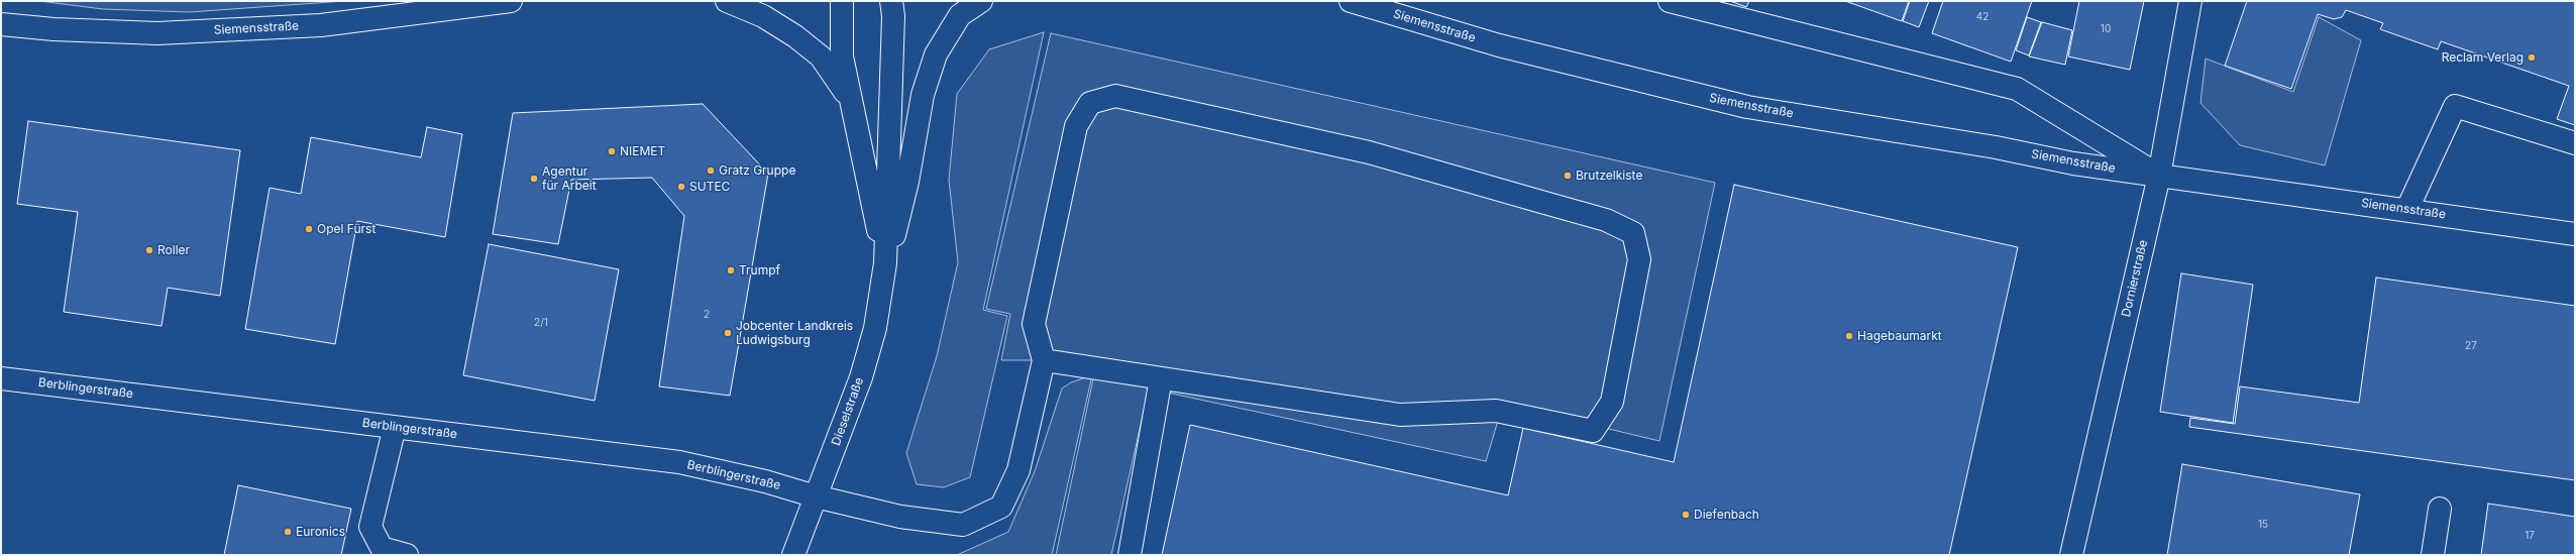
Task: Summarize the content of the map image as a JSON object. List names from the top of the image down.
{
  "streets": {
    "street": [
      "Siemensstraße",
      "Dornierstraße",
      "Berblingerstraße",
      "Dieselstraße"
    ]
  },
  "crossings": [
    ["Siemensstraße", "Dornierstraße"],
    ["Berblingerstraße", "Dieselstraße"]
  ],
  "places": [
    "Reclam Verlag",
    "NIEMET",
    "Gratz Gruppe",
    "Brutzelkiste",
    "Agentur für Arbeit",
    "SUTEC",
    "Opel Fürst",
    "Roller",
    "Trumpf",
    "Jobcenter Landkreis Ludwigsburg",
    "Hagebaumarkt",
    "Diefenbach",
    "Euronics"
  ],
  "house_numbers": [
    "42",
    "10",
    "2",
    "2/1",
    "27",
    "15",
    "17"
  ]
}
